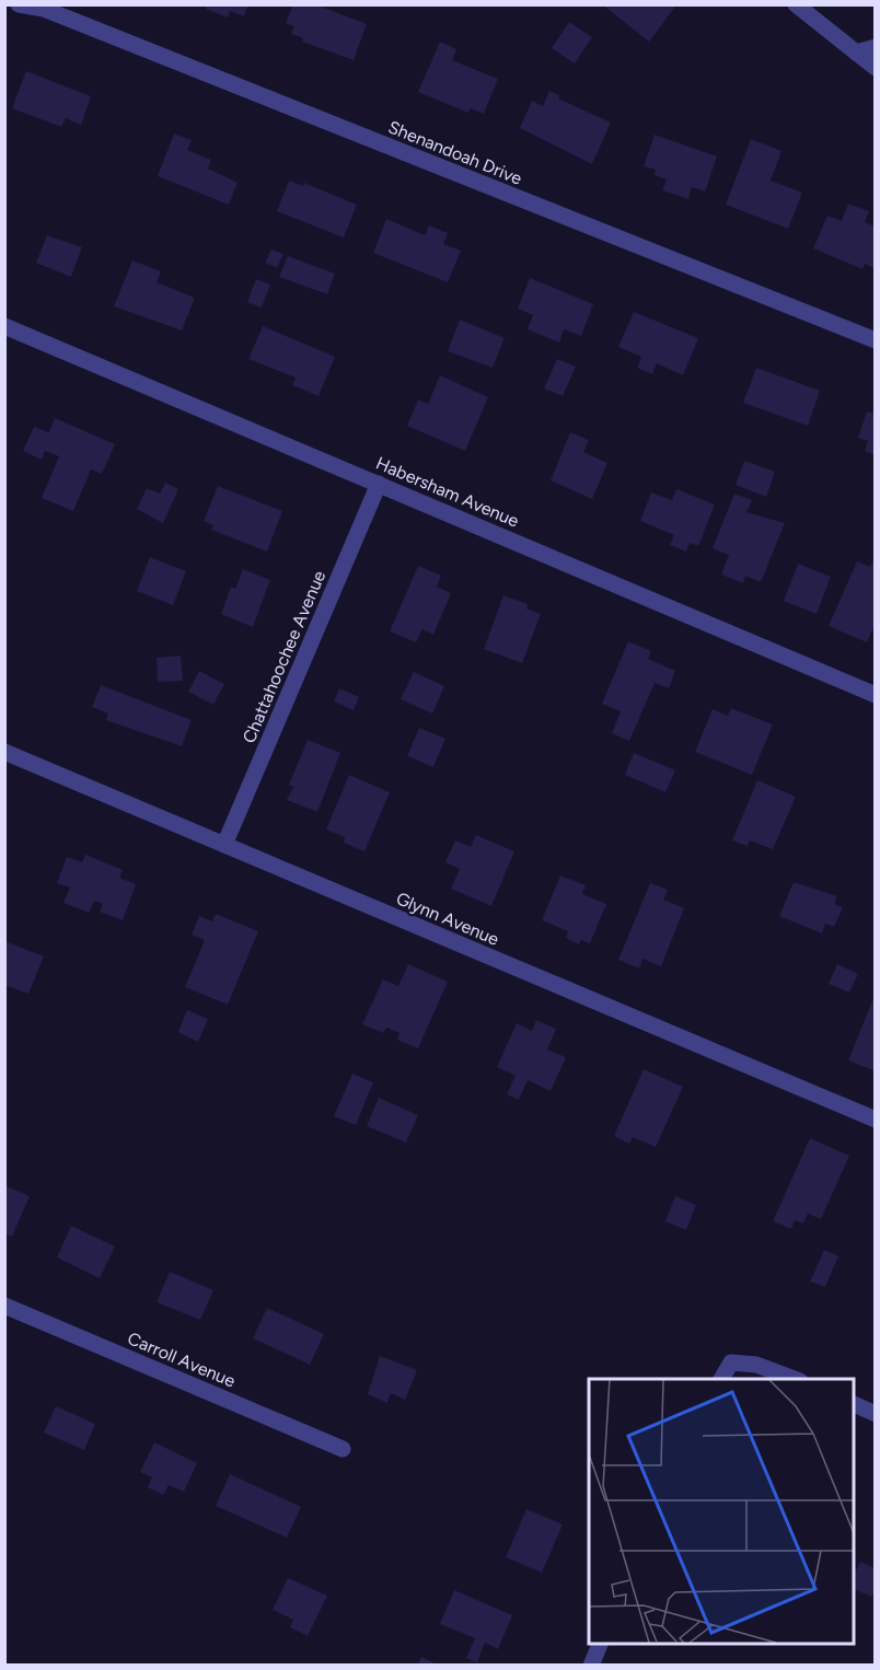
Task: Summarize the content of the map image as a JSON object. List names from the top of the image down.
{
  "streets": {
    "street": [
      "Shenandoah Drive",
      "Habersham Avenue",
      "Chattahoochee Avenue",
      "Glynn Avenue",
      "Carroll Avenue"
    ]
  },
  "crossings": [
    ["Habersham Avenue", "Chattahoochee Avenue"],
    ["Chattahoochee Avenue", "Glynn Avenue"]
  ]
}
